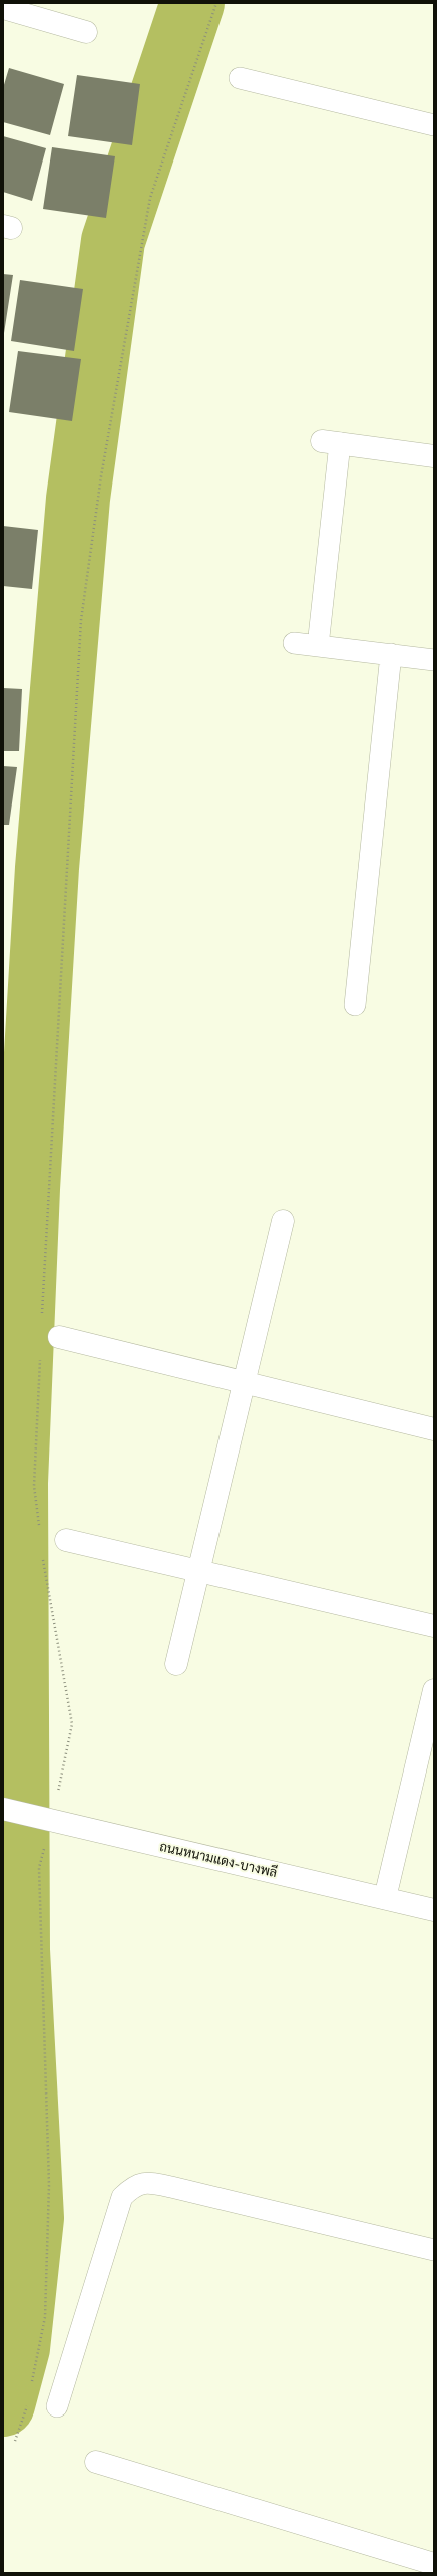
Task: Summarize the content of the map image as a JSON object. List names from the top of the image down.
{
  "streets": {
    "street": ["ถนนหนามแดง-บางพลี"]
  }
}
